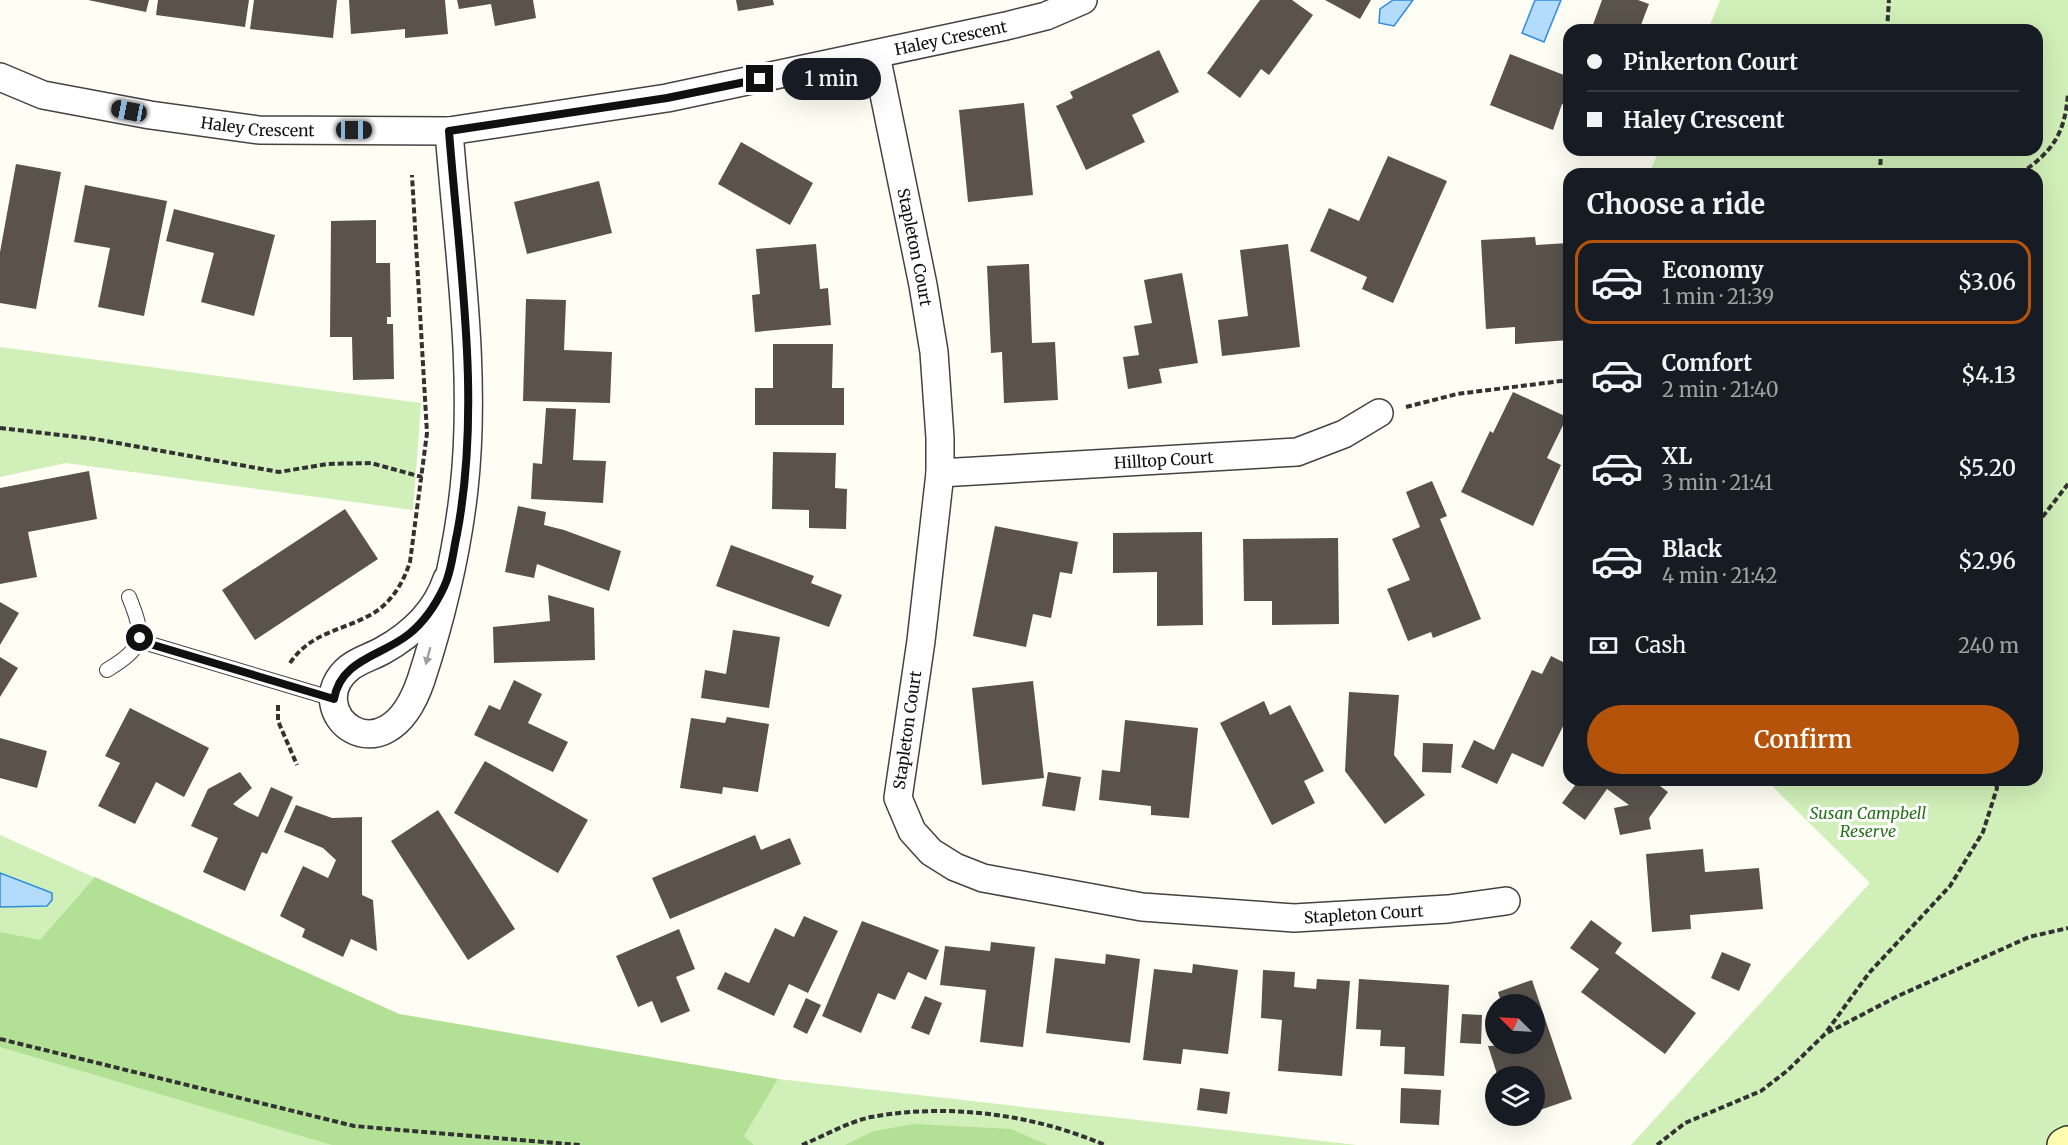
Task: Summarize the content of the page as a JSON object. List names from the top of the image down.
{
  "streets": {
    "street": ["Haley Crescent", "Stapleton Court", "Hilltop Court"]
  },
  "crossings": [
    ["Haley Crescent", "Stapleton Court"],
    ["Stapleton Court", "Hilltop Court"]
  ],
  "parks": ["Susan Campbell Reserve"],
  "north": "top left",
  "page": {
    "banner": ["Pinkerton Court", "Haley Crescent"],
    "bubble": "1 min",
    "heading": "Choose a ride",
    "list": [
      {
        "name": "Economy",
        "note": "1 min · 21:39",
        "value": "$3.06"
      },
      {
        "name": "Comfort",
        "note": "2 min · 21:40",
        "value": "$4.13"
      },
      {
        "name": "XL",
        "note": "3 min · 21:41",
        "value": "$5.20"
      },
      {
        "name": "Black",
        "note": "4 min · 21:42",
        "value": "$2.96"
      }
    ],
    "pay": ["Cash", "240 m"],
    "buttons": "Confirm"
  }
}
